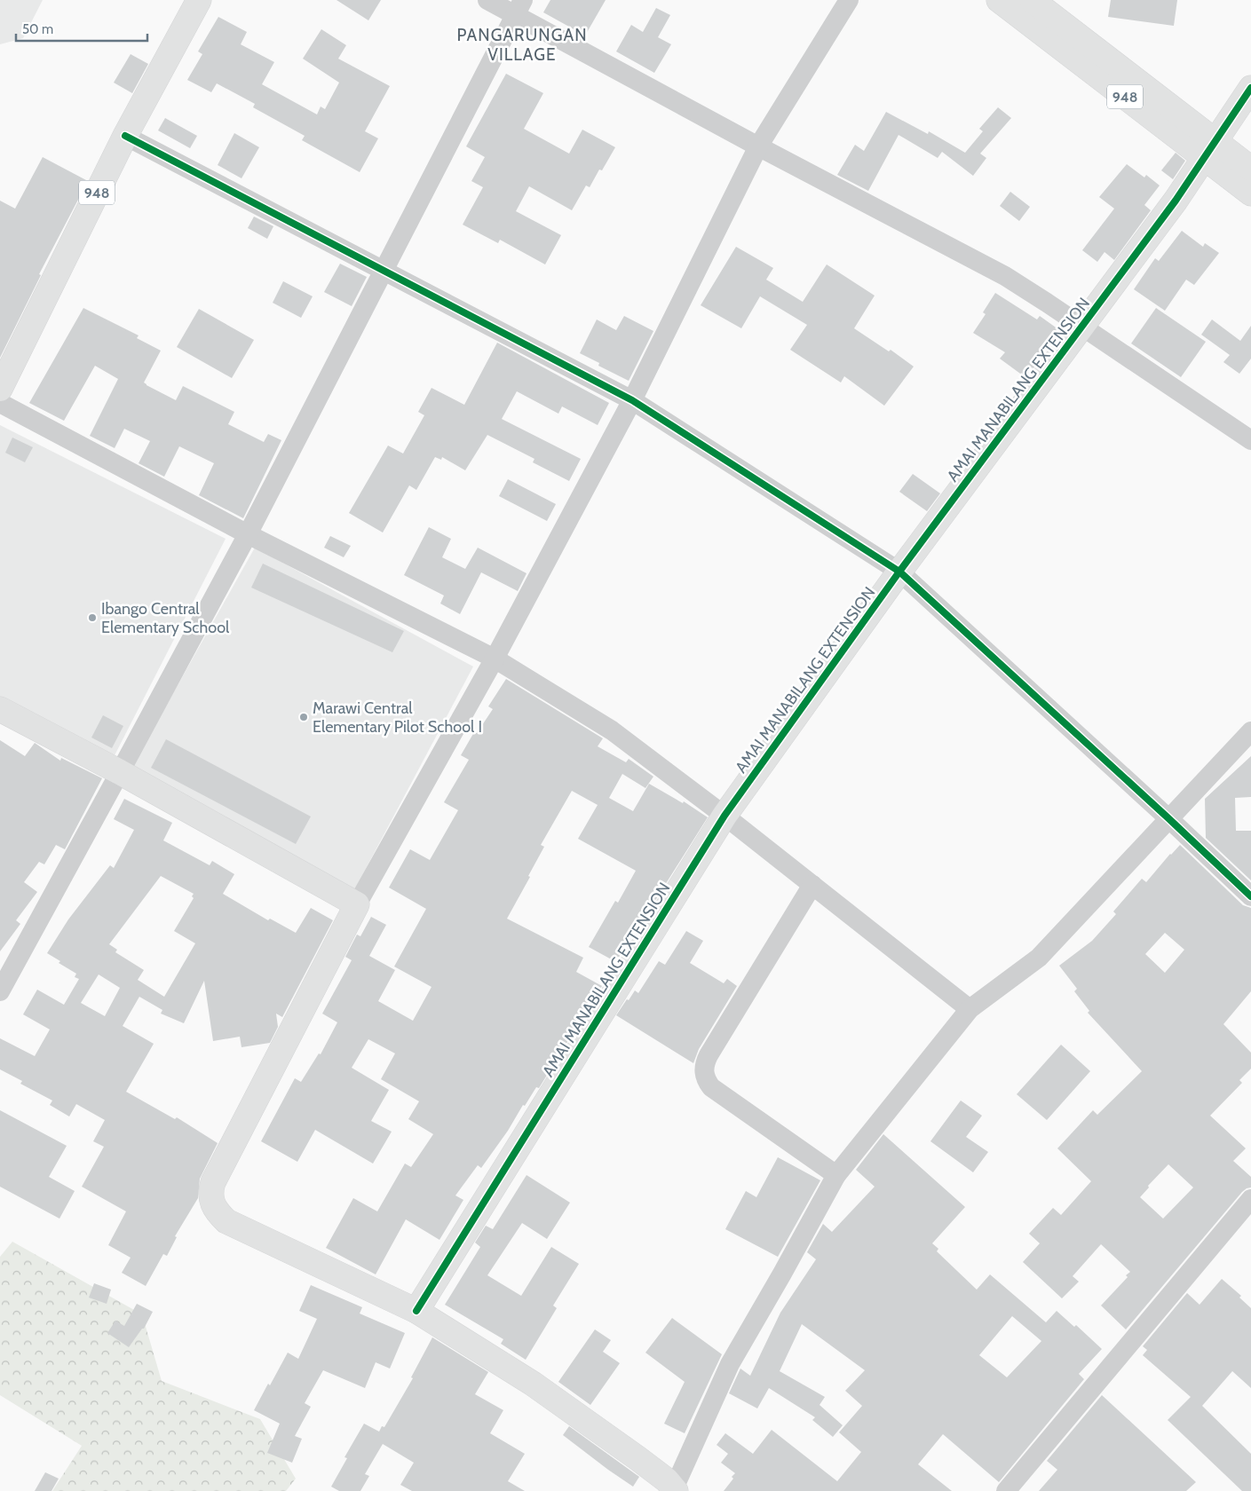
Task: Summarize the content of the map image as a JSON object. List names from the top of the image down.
{
  "streets": {
    "main road": ["948", "AMAI MANABILANG EXTENSION"]
  },
  "crossings": [
    ["948", "AMAI MANABILANG EXTENSION"]
  ],
  "districts": ["PANGARUNGAN VILLAGE"],
  "places": ["Ibango Central Elementary School", "Marawi Central Elementary Pilot School I"],
  "scale_bar": "50 m"
}
